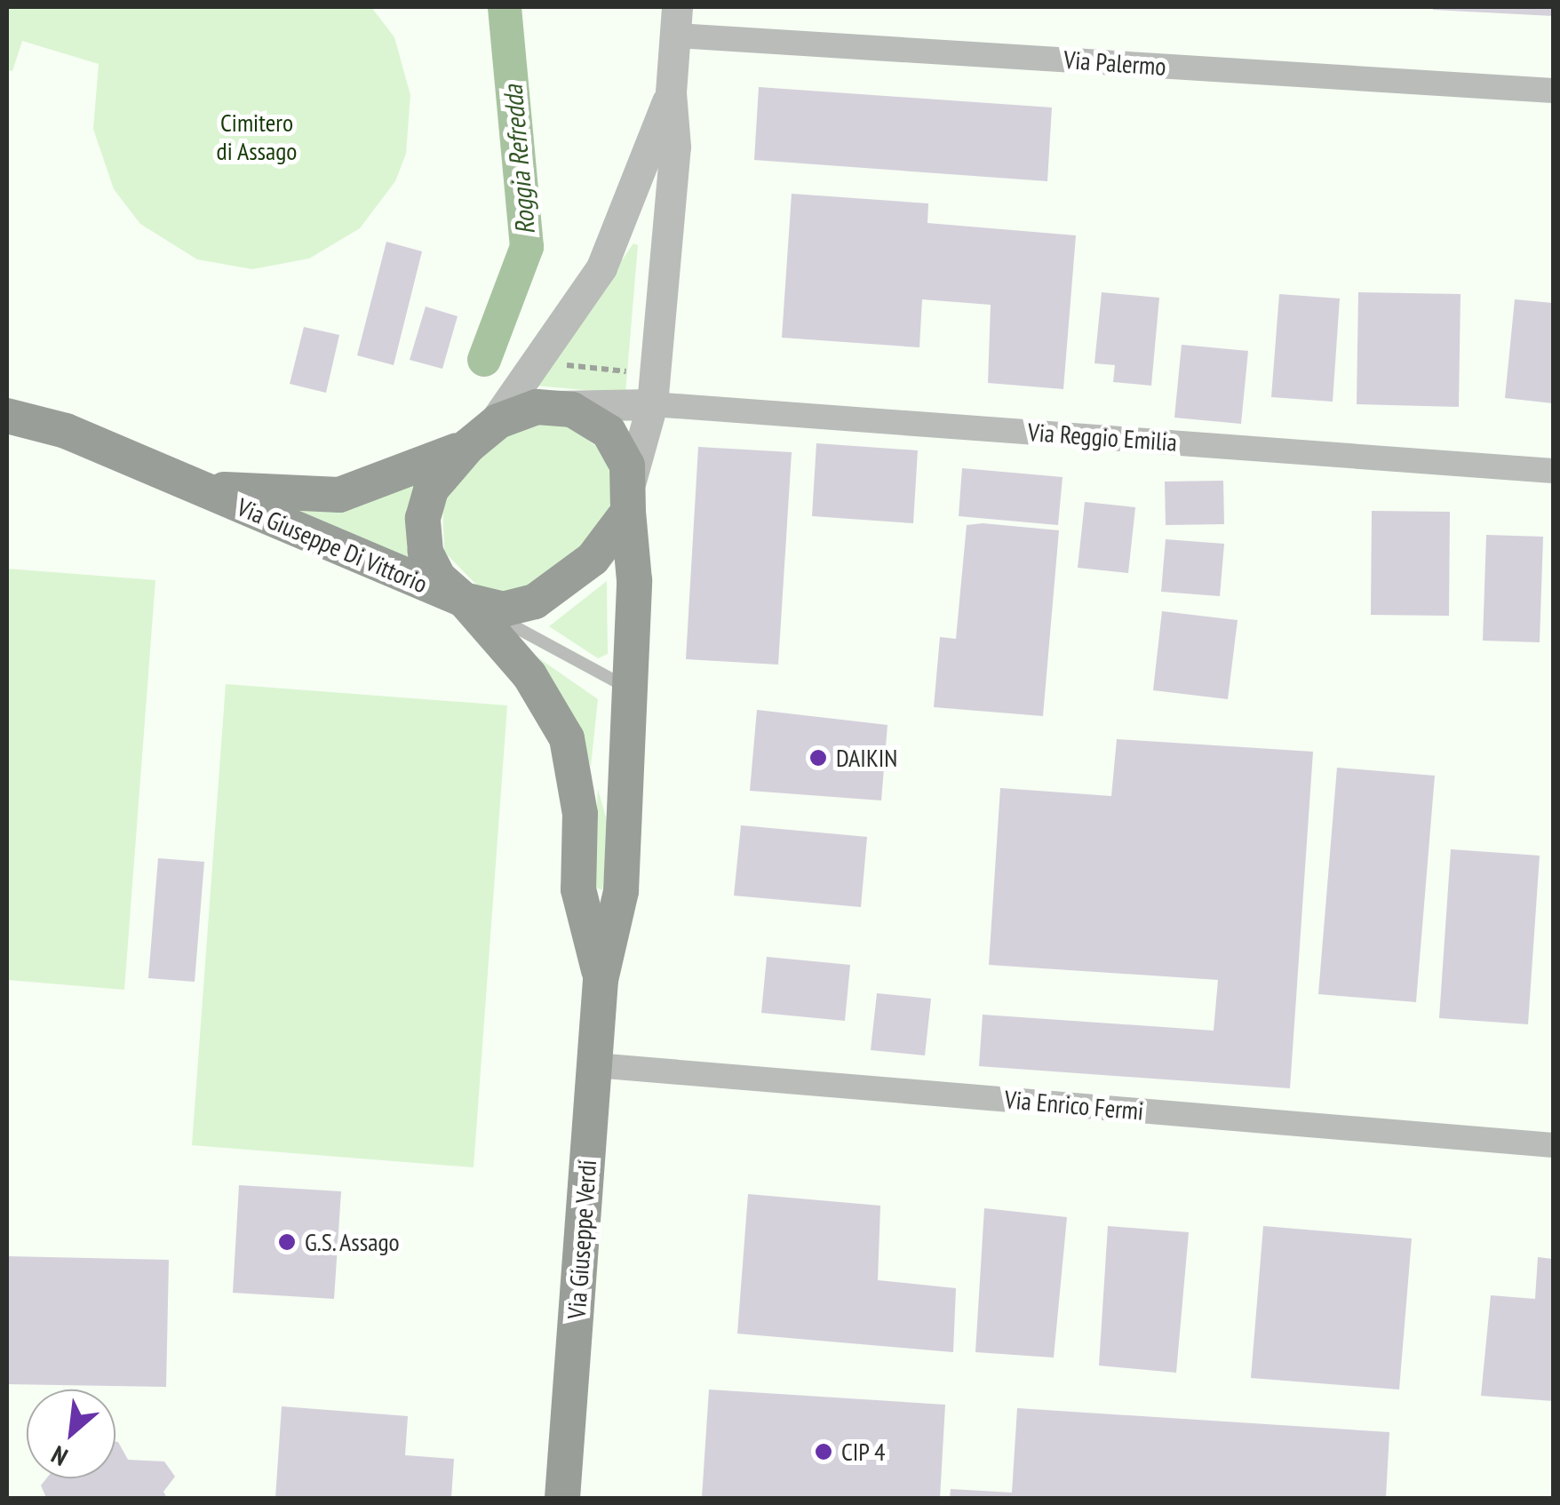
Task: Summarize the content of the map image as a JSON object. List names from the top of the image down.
{
  "streets": {
    "main road": ["Via Giuseppe Di Vittorio", "Via Giuseppe Verdi"],
    "street": ["Via Palermo", "Via Reggio Emilia", "Via Enrico Fermi"]
  },
  "crossings": [
    ["Via Giuseppe Di Vittorio", "Via Giuseppe Verdi"],
    ["Via Enrico Fermi", "Via Giuseppe Verdi"]
  ],
  "water": ["Roggia Refredda"],
  "parks": ["Cimitero di Assago"],
  "places": ["DAIKIN", "G.S. Assago", "CIP 4"],
  "north": "bottom left"
}
